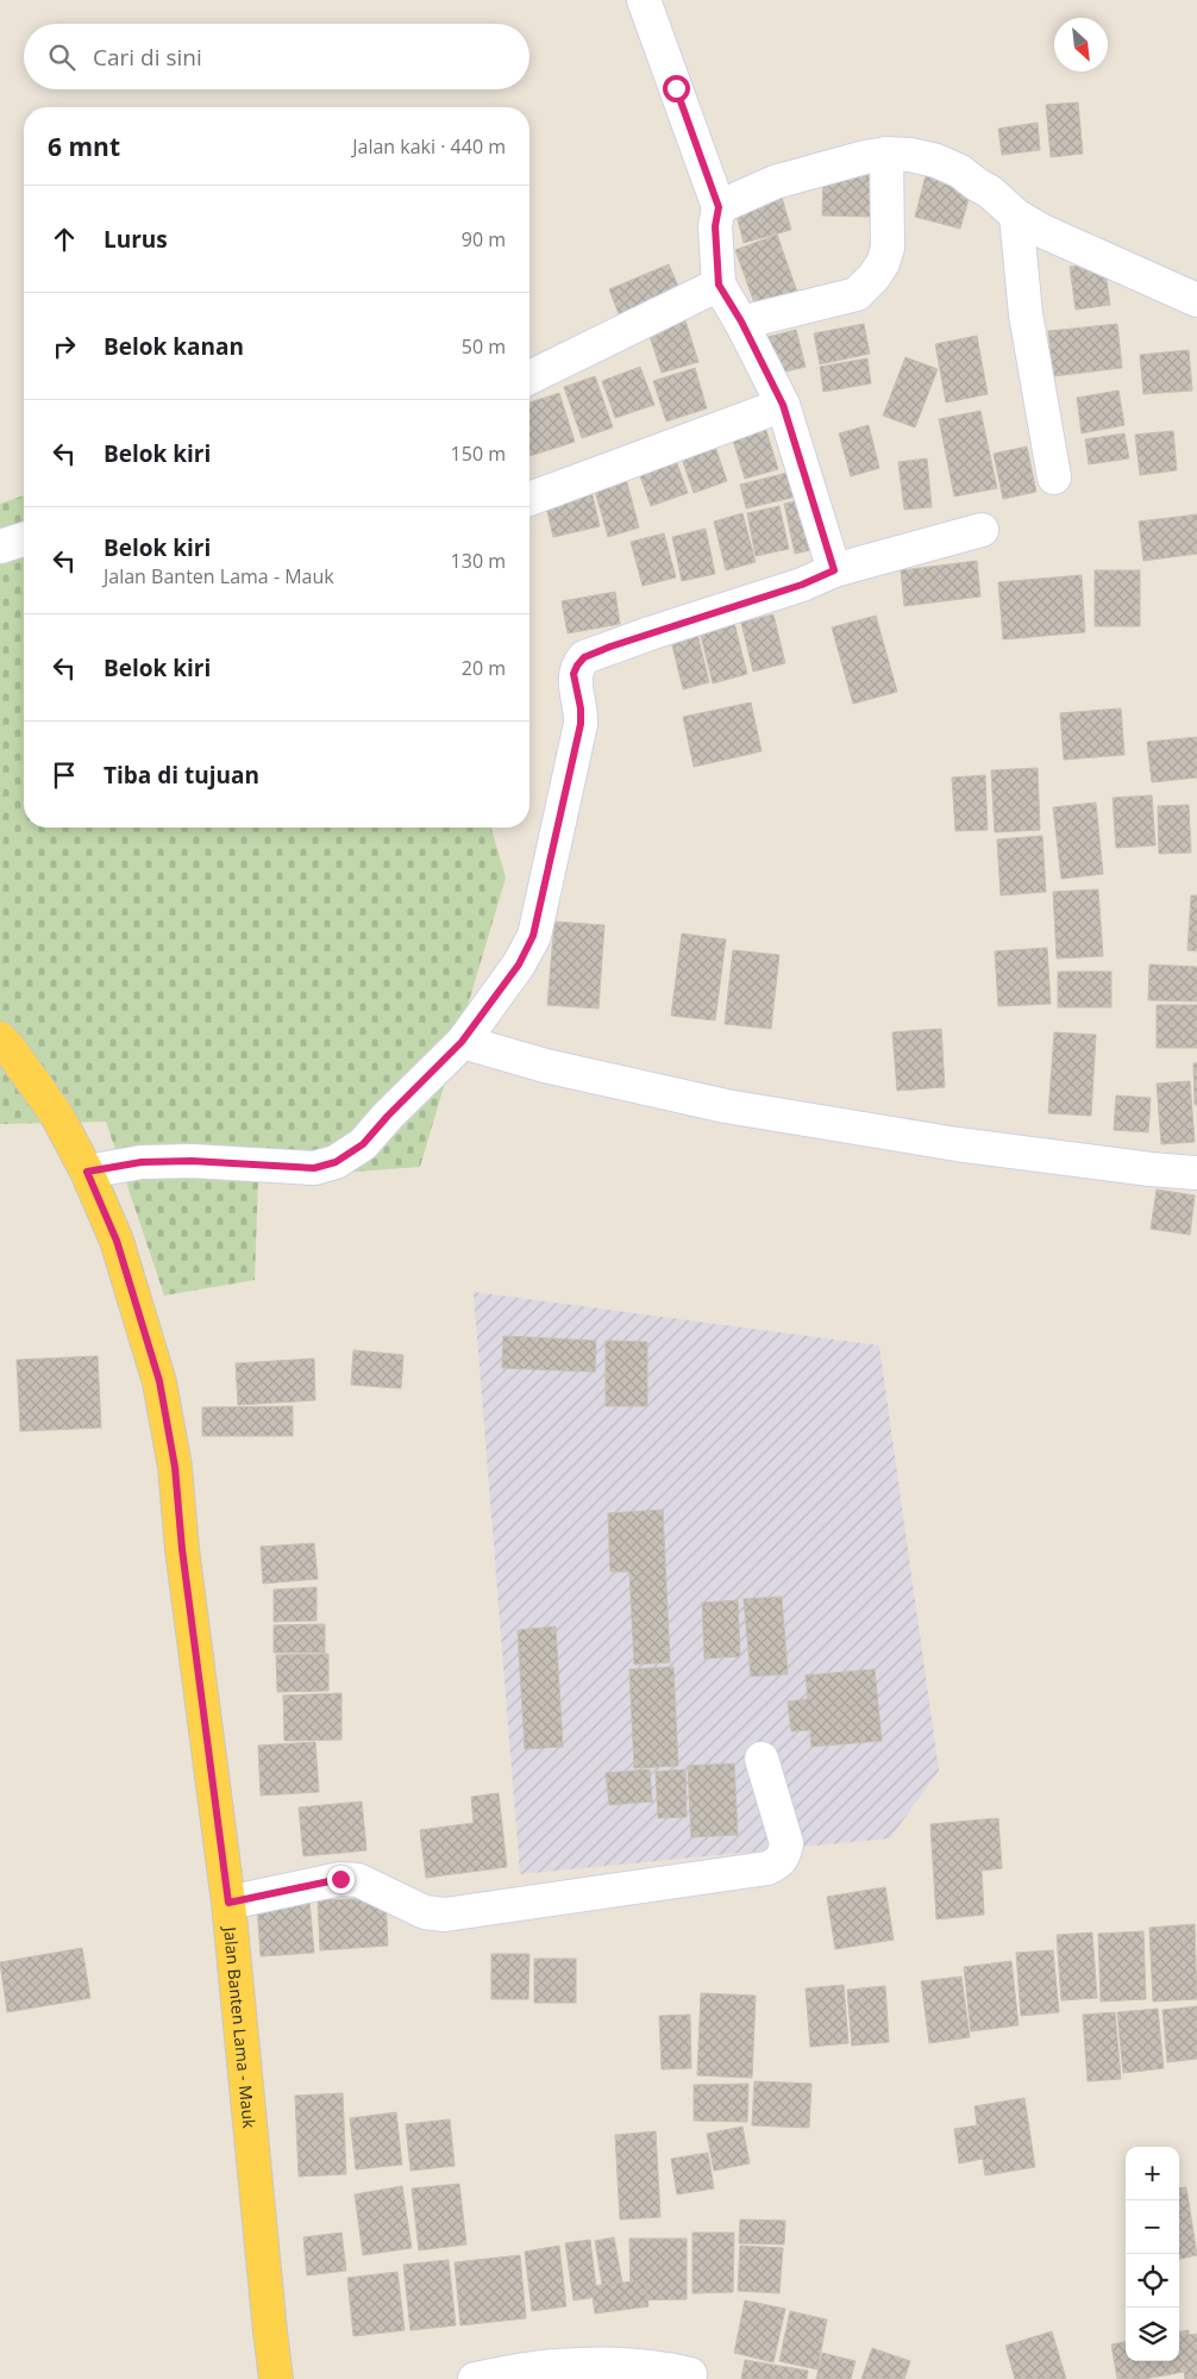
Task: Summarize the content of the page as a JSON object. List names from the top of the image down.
{
  "streets": {
    "main road": ["Jalan Banten Lama - Mauk"]
  },
  "north": "bottom right",
  "page": {
    "search": "Cari di sini",
    "heading": ["6 mnt", "Jalan kaki · 440 m"],
    "list": [
      ["Lurus", "90 m"],
      ["Belok kanan", "50 m"],
      ["Belok kiri", "150 m"],
      ["Belok kiri", "Jalan Banten Lama - Mauk", "130 m"],
      ["Belok kiri", "20 m"],
      "Tiba di tujuan"
    ],
    "map_buttons": ["+", "−"]
  }
}
